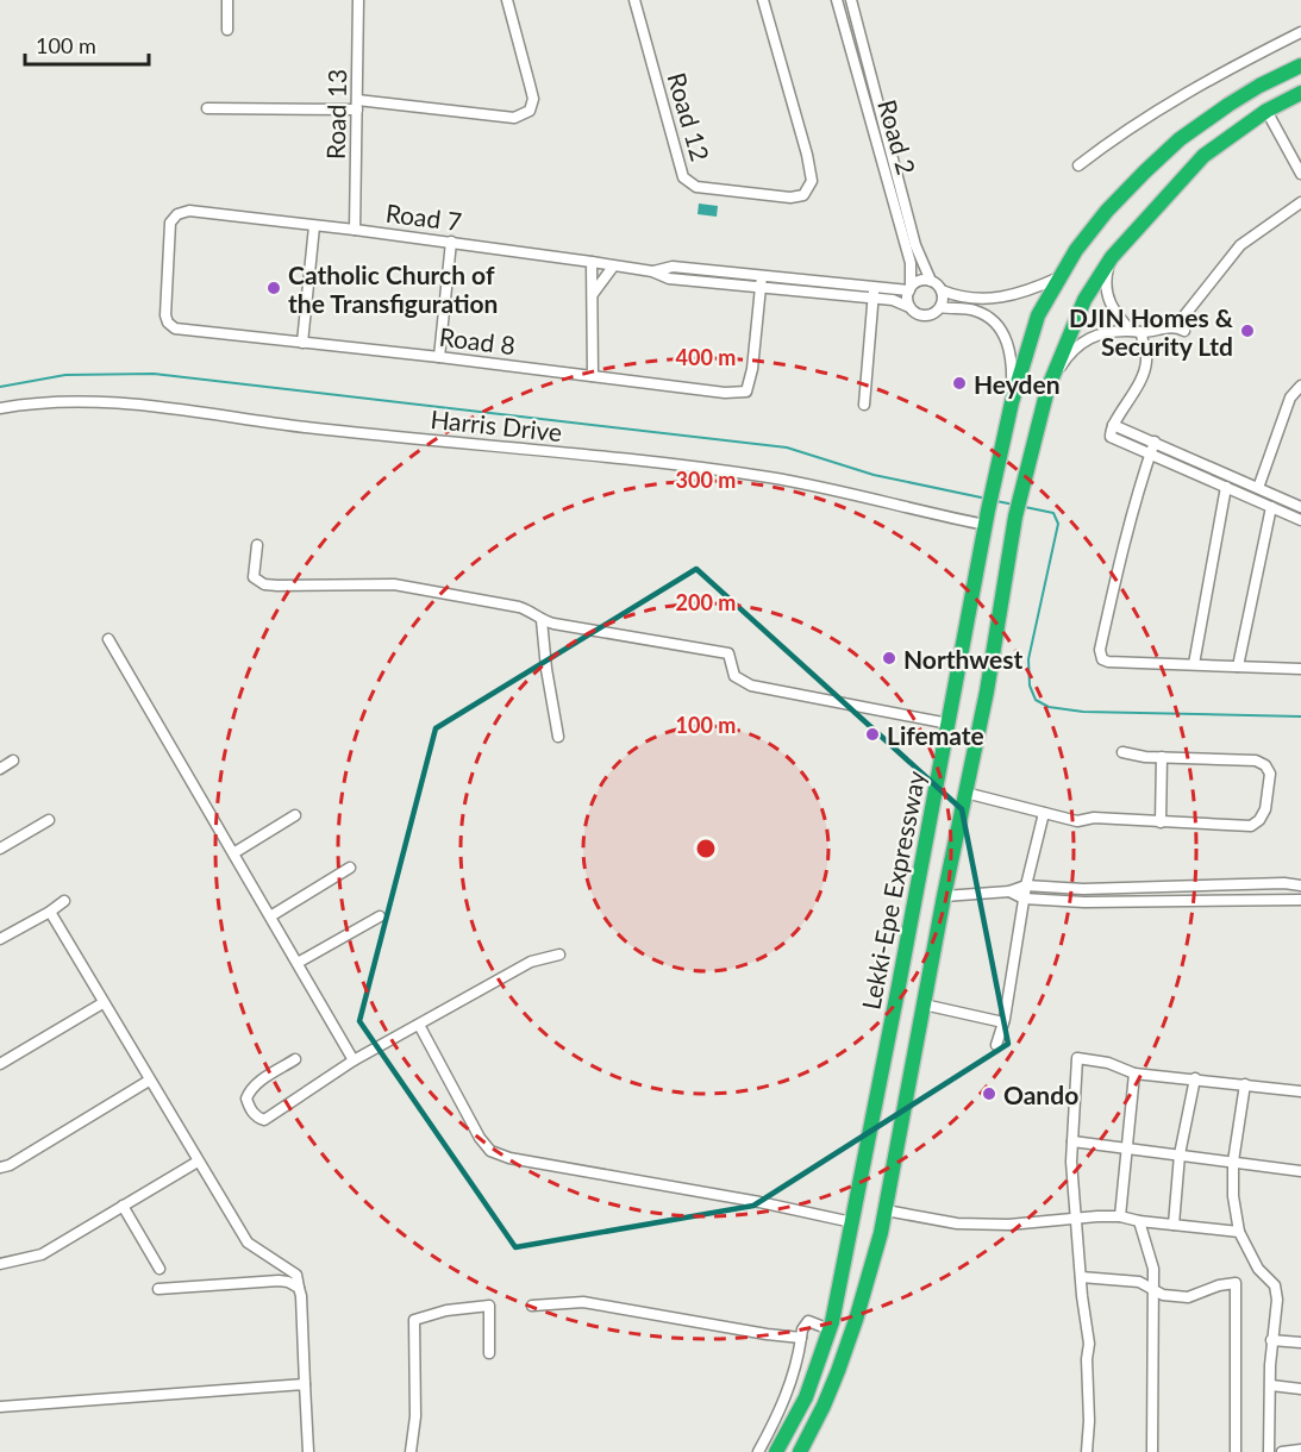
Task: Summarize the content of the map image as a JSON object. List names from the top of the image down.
{
  "streets": {
    "highway": ["Lekki-Epe Expressway"],
    "street": [
      "Road 13",
      "Road 12",
      "Road 2",
      "Road 7",
      "Road 8",
      "Harris Drive"
    ]
  },
  "crossings": [
    ["Road 13", "Road 7"],
    ["Road 2", "Road 7"],
    ["Road 7", "Road 8"],
    ["Harris Drive", "Lekki-Epe Expressway"]
  ],
  "places": [
    "Catholic Church of the Transfiguration",
    "DJIN Homes & Security Ltd",
    "Heyden",
    "Northwest",
    "Lifemate",
    "Oando"
  ],
  "scale_bar": "100 m",
  "rings": [
    "400 m",
    "300 m",
    "200 m",
    "100 m"
  ]
}
